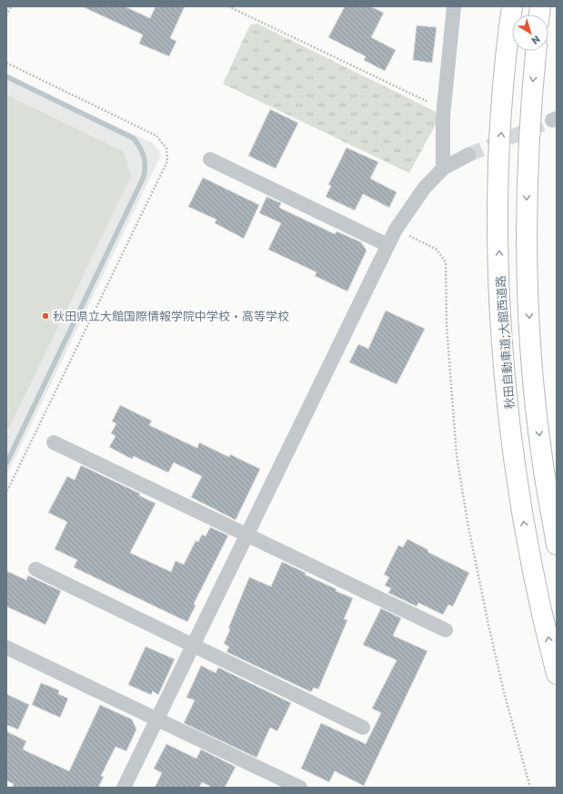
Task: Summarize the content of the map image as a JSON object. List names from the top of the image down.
{
  "streets": {
    "highway": ["秋田自動車道;大館西道路"]
  },
  "places": ["秋田県立大館国際情報学院中学校・高等学校"],
  "north": "bottom right"
}
